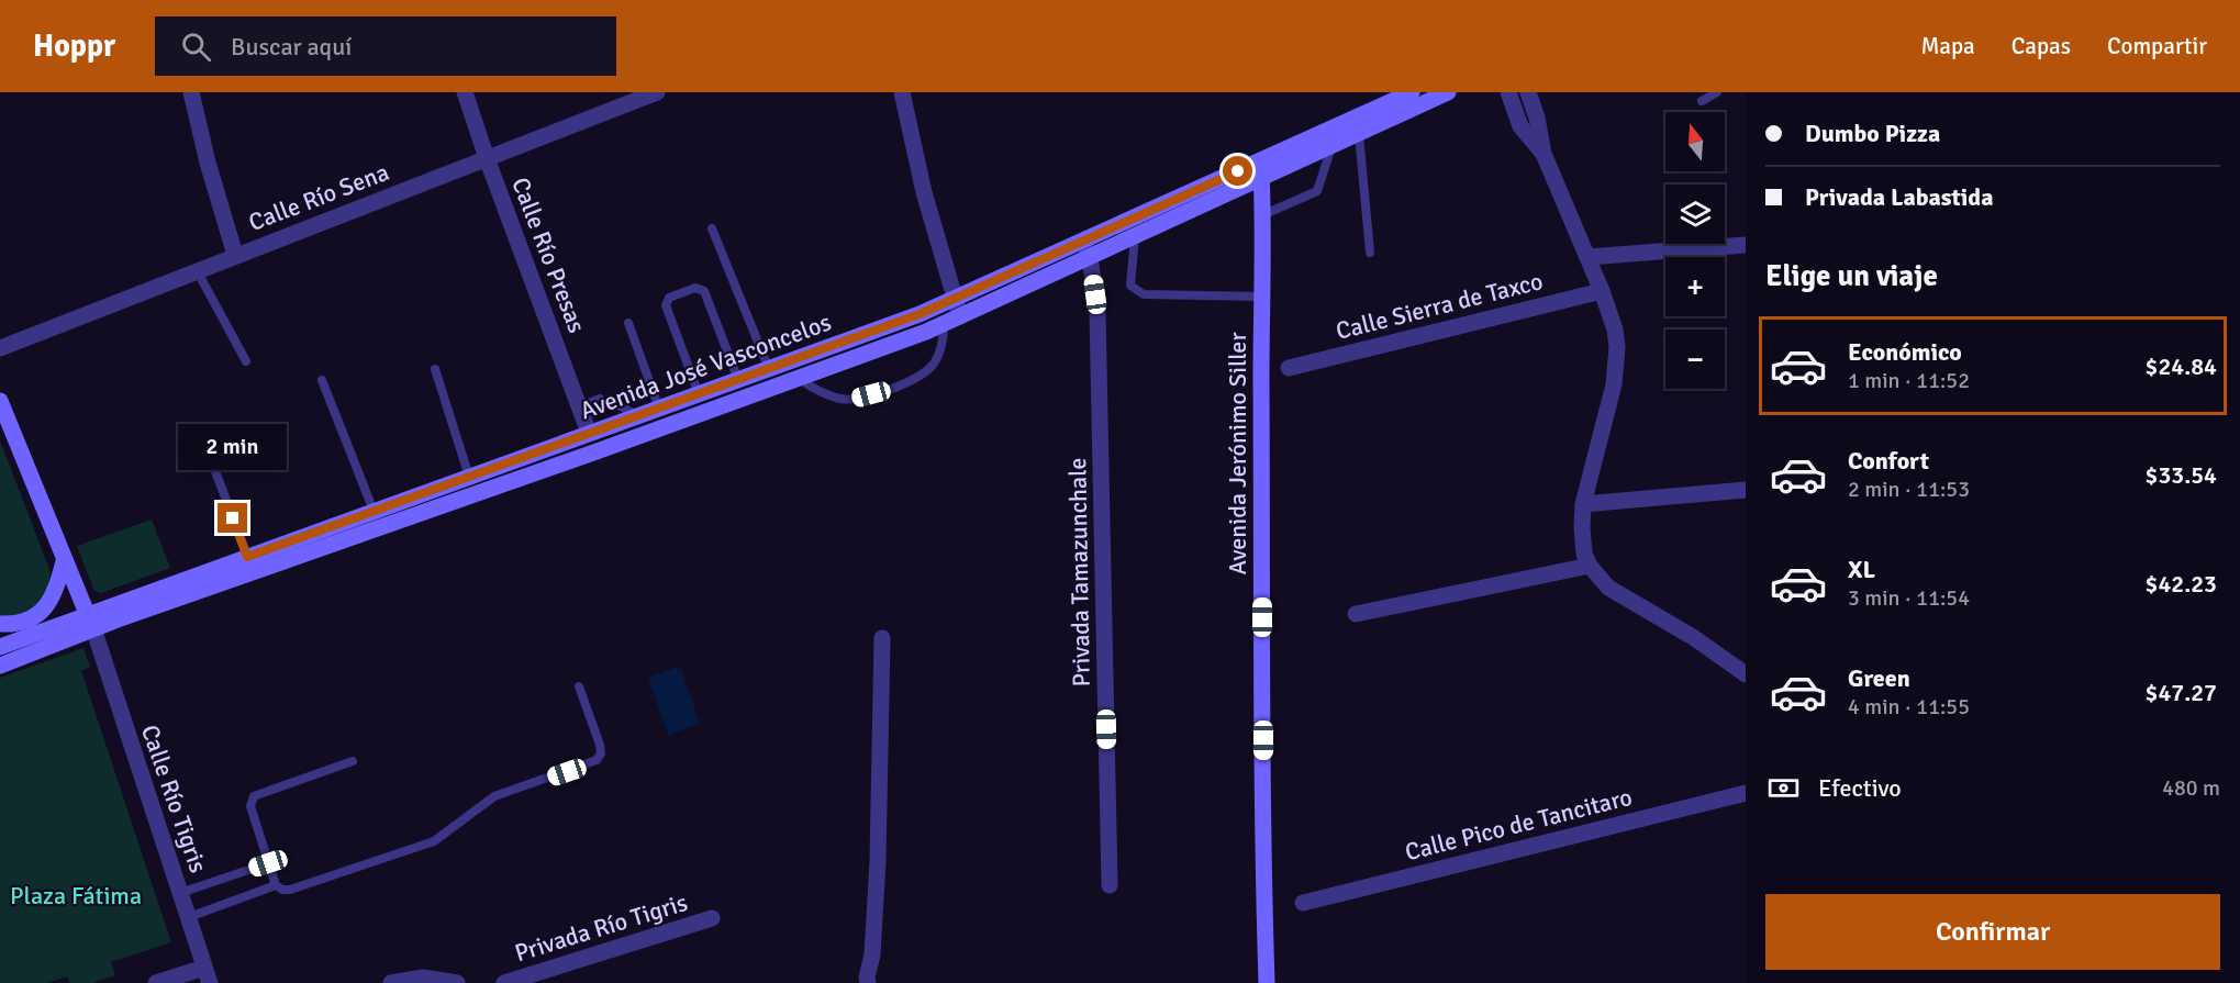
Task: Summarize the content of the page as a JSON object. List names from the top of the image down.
{
  "streets": {
    "main road": ["Avenida José Vasconcelos", "Avenida Jerónimo Siller"],
    "street": [
      "Calle Río Sena",
      "Calle Río Presas",
      "Calle Sierra de Taxco",
      "Privada Tamazunchale",
      "Calle Río Tigris",
      "Calle Pico de Tancitaro",
      "Privada Río Tigris"
    ]
  },
  "crossings": [
    ["Calle Río Sena", "Calle Río Presas"],
    ["Calle Río Presas", "Avenida José Vasconcelos"],
    ["Avenida José Vasconcelos", "Avenida Jerónimo Siller"],
    ["Avenida José Vasconcelos", "Privada Tamazunchale"],
    ["Avenida José Vasconcelos", "Calle Río Tigris"]
  ],
  "parks": ["Plaza Fátima"],
  "north": "top",
  "page": {
    "header": "Hoppr",
    "search": "Buscar aquí",
    "nav": ["Mapa", "Capas", "Compartir"],
    "banner": ["Dumbo Pizza", "Privada Labastida"],
    "map_buttons": ["+", "−"],
    "heading": "Elige un viaje",
    "list": [
      {
        "name": "Económico",
        "note": "1 min · 11:52",
        "value": "$24.84"
      },
      {
        "name": "Confort",
        "note": "2 min · 11:53",
        "value": "$33.54"
      },
      {
        "name": "XL",
        "note": "3 min · 11:54",
        "value": "$42.23"
      },
      {
        "name": "Green",
        "note": "4 min · 11:55",
        "value": "$47.27"
      }
    ],
    "bubble": "2 min",
    "pay": ["Efectivo", "480 m"],
    "buttons": "Confirmar"
  }
}
